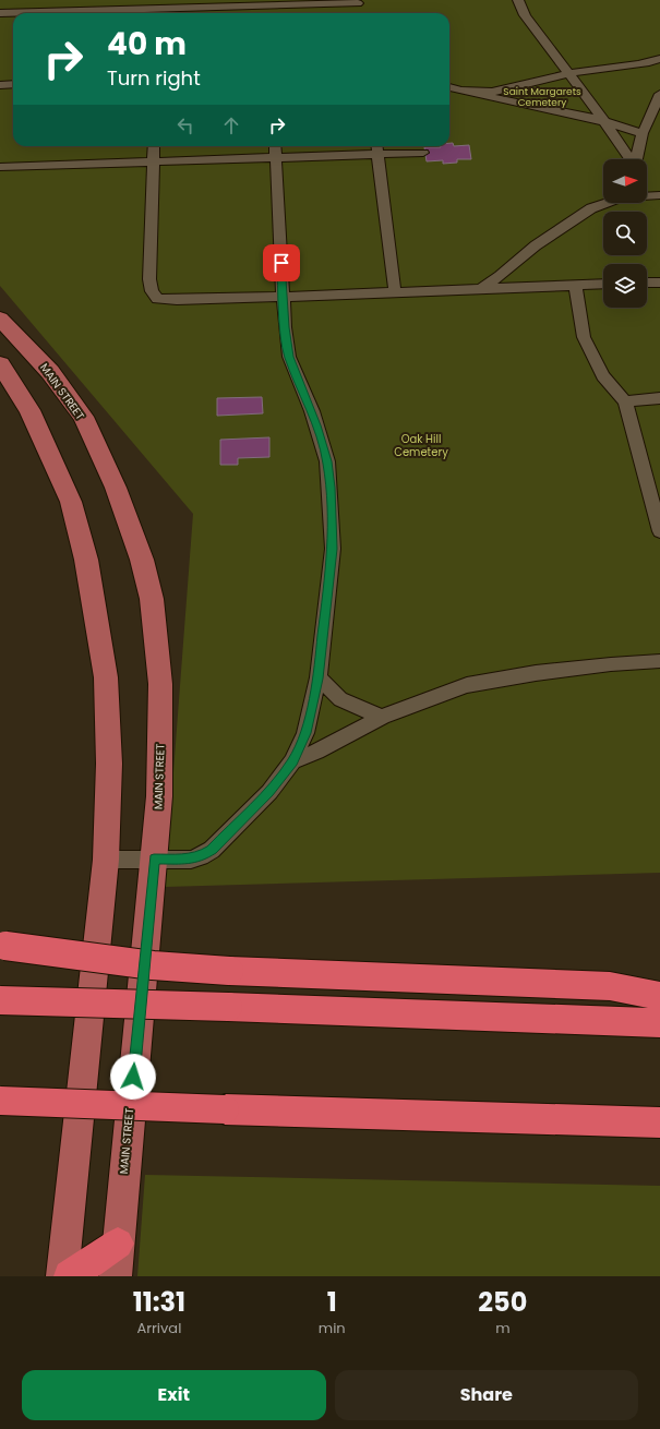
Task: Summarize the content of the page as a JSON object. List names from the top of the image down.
{
  "streets": {
    "main road": ["MAIN STREET"]
  },
  "parks": ["Saint Margarets Cemetery", "Oak Hill Cemetery"],
  "north": "right",
  "page": {
    "turn": ["40 m", "Turn right"],
    "eta": [
      "11:31",
      "Arrival",
      "1",
      "min",
      "250",
      "m"
    ],
    "buttons": ["Exit", "Share"]
  }
}
